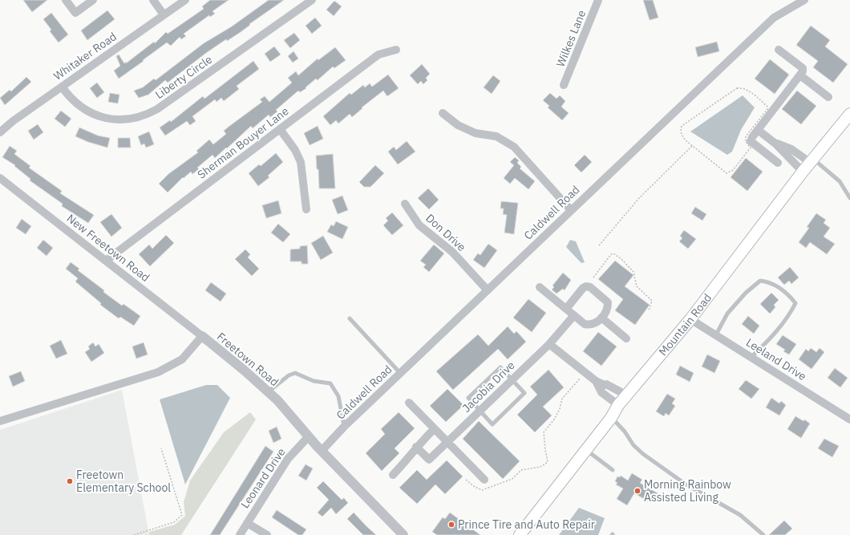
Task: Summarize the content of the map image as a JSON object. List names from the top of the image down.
{
  "streets": {
    "main road": ["Mountain Road"],
    "street": [
      "Wilkes Lane",
      "Whitaker Road",
      "Liberty Circle",
      "Sherman Bouyer Lane",
      "Caldwell Road",
      "Don Drive",
      "New Freetown Road",
      "Freetown Road",
      "Leeland Drive",
      "Jacobia Drive",
      "Leonard Drive"
    ]
  },
  "crossings": [
    ["Whitaker Road", "Liberty Circle"],
    ["Sherman Bouyer Lane", "New Freetown Road"],
    ["Caldwell Road", "Don Drive"],
    ["Caldwell Road", "Freetown Road"],
    ["New Freetown Road", "Freetown Road"],
    ["Mountain Road", "Leeland Drive"],
    ["Freetown Road", "Leonard Drive"]
  ],
  "places": ["Freetown Elementary School", "Morning Rainbow Assisted Living", "Prince Tire and Auto Repair"]
}
